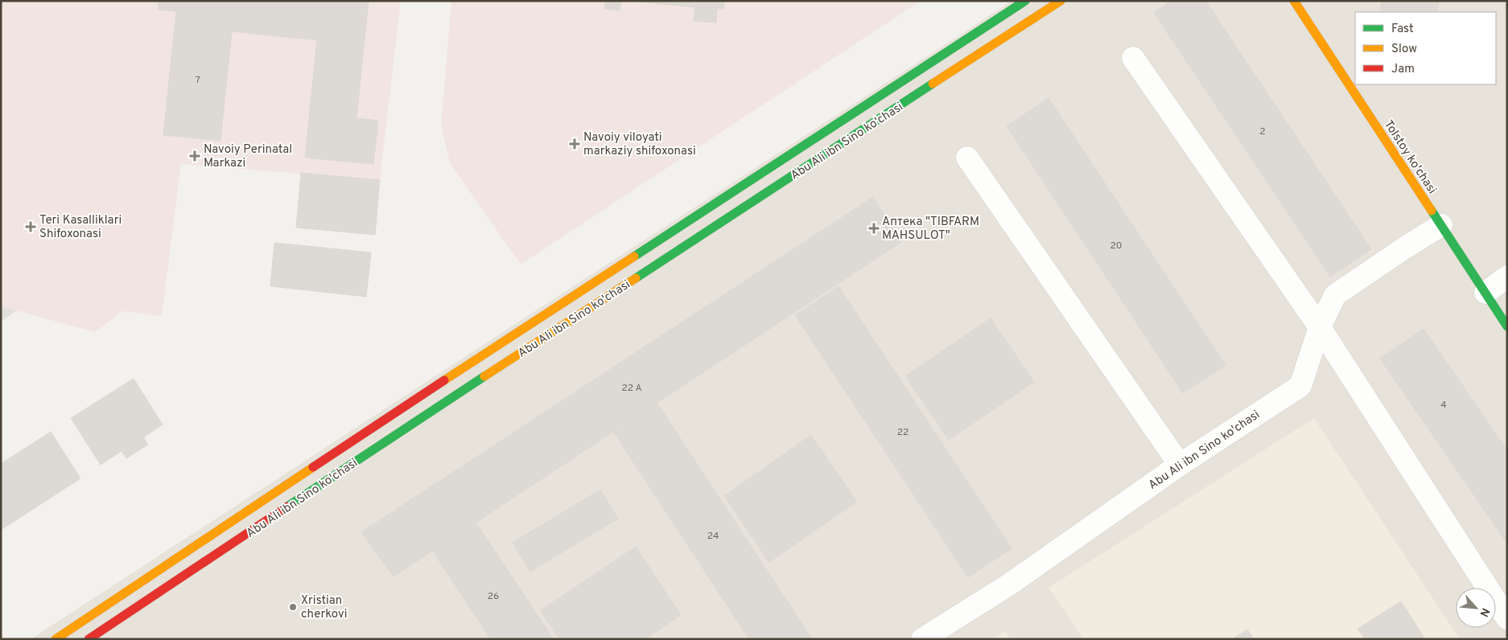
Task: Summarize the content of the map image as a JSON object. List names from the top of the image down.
{
  "streets": {
    "street": ["Abu Ali ibn Sino ko'chasi", "Tolstoy ko'chasi"]
  },
  "crossings": [
    ["Abu Ali ibn Sino ko'chasi", "Tolstoy ko'chasi"]
  ],
  "places": {
    "health": [
      "Navoiy viloyati markaziy shifoxonasi",
      "Navoiy Perinatal Markazi",
      "Teri Kasalliklari Shifoxonasi",
      "Аптека \"TIBFARM MAHSULOT\""
    ],
    "other": ["Xristian cherkovi"]
  },
  "house_numbers": [
    "7",
    "2",
    "20",
    "22 А",
    "4",
    "22",
    "24",
    "26"
  ],
  "legend": ["Fast", "Slow", "Jam"],
  "north": "bottom right"
}
